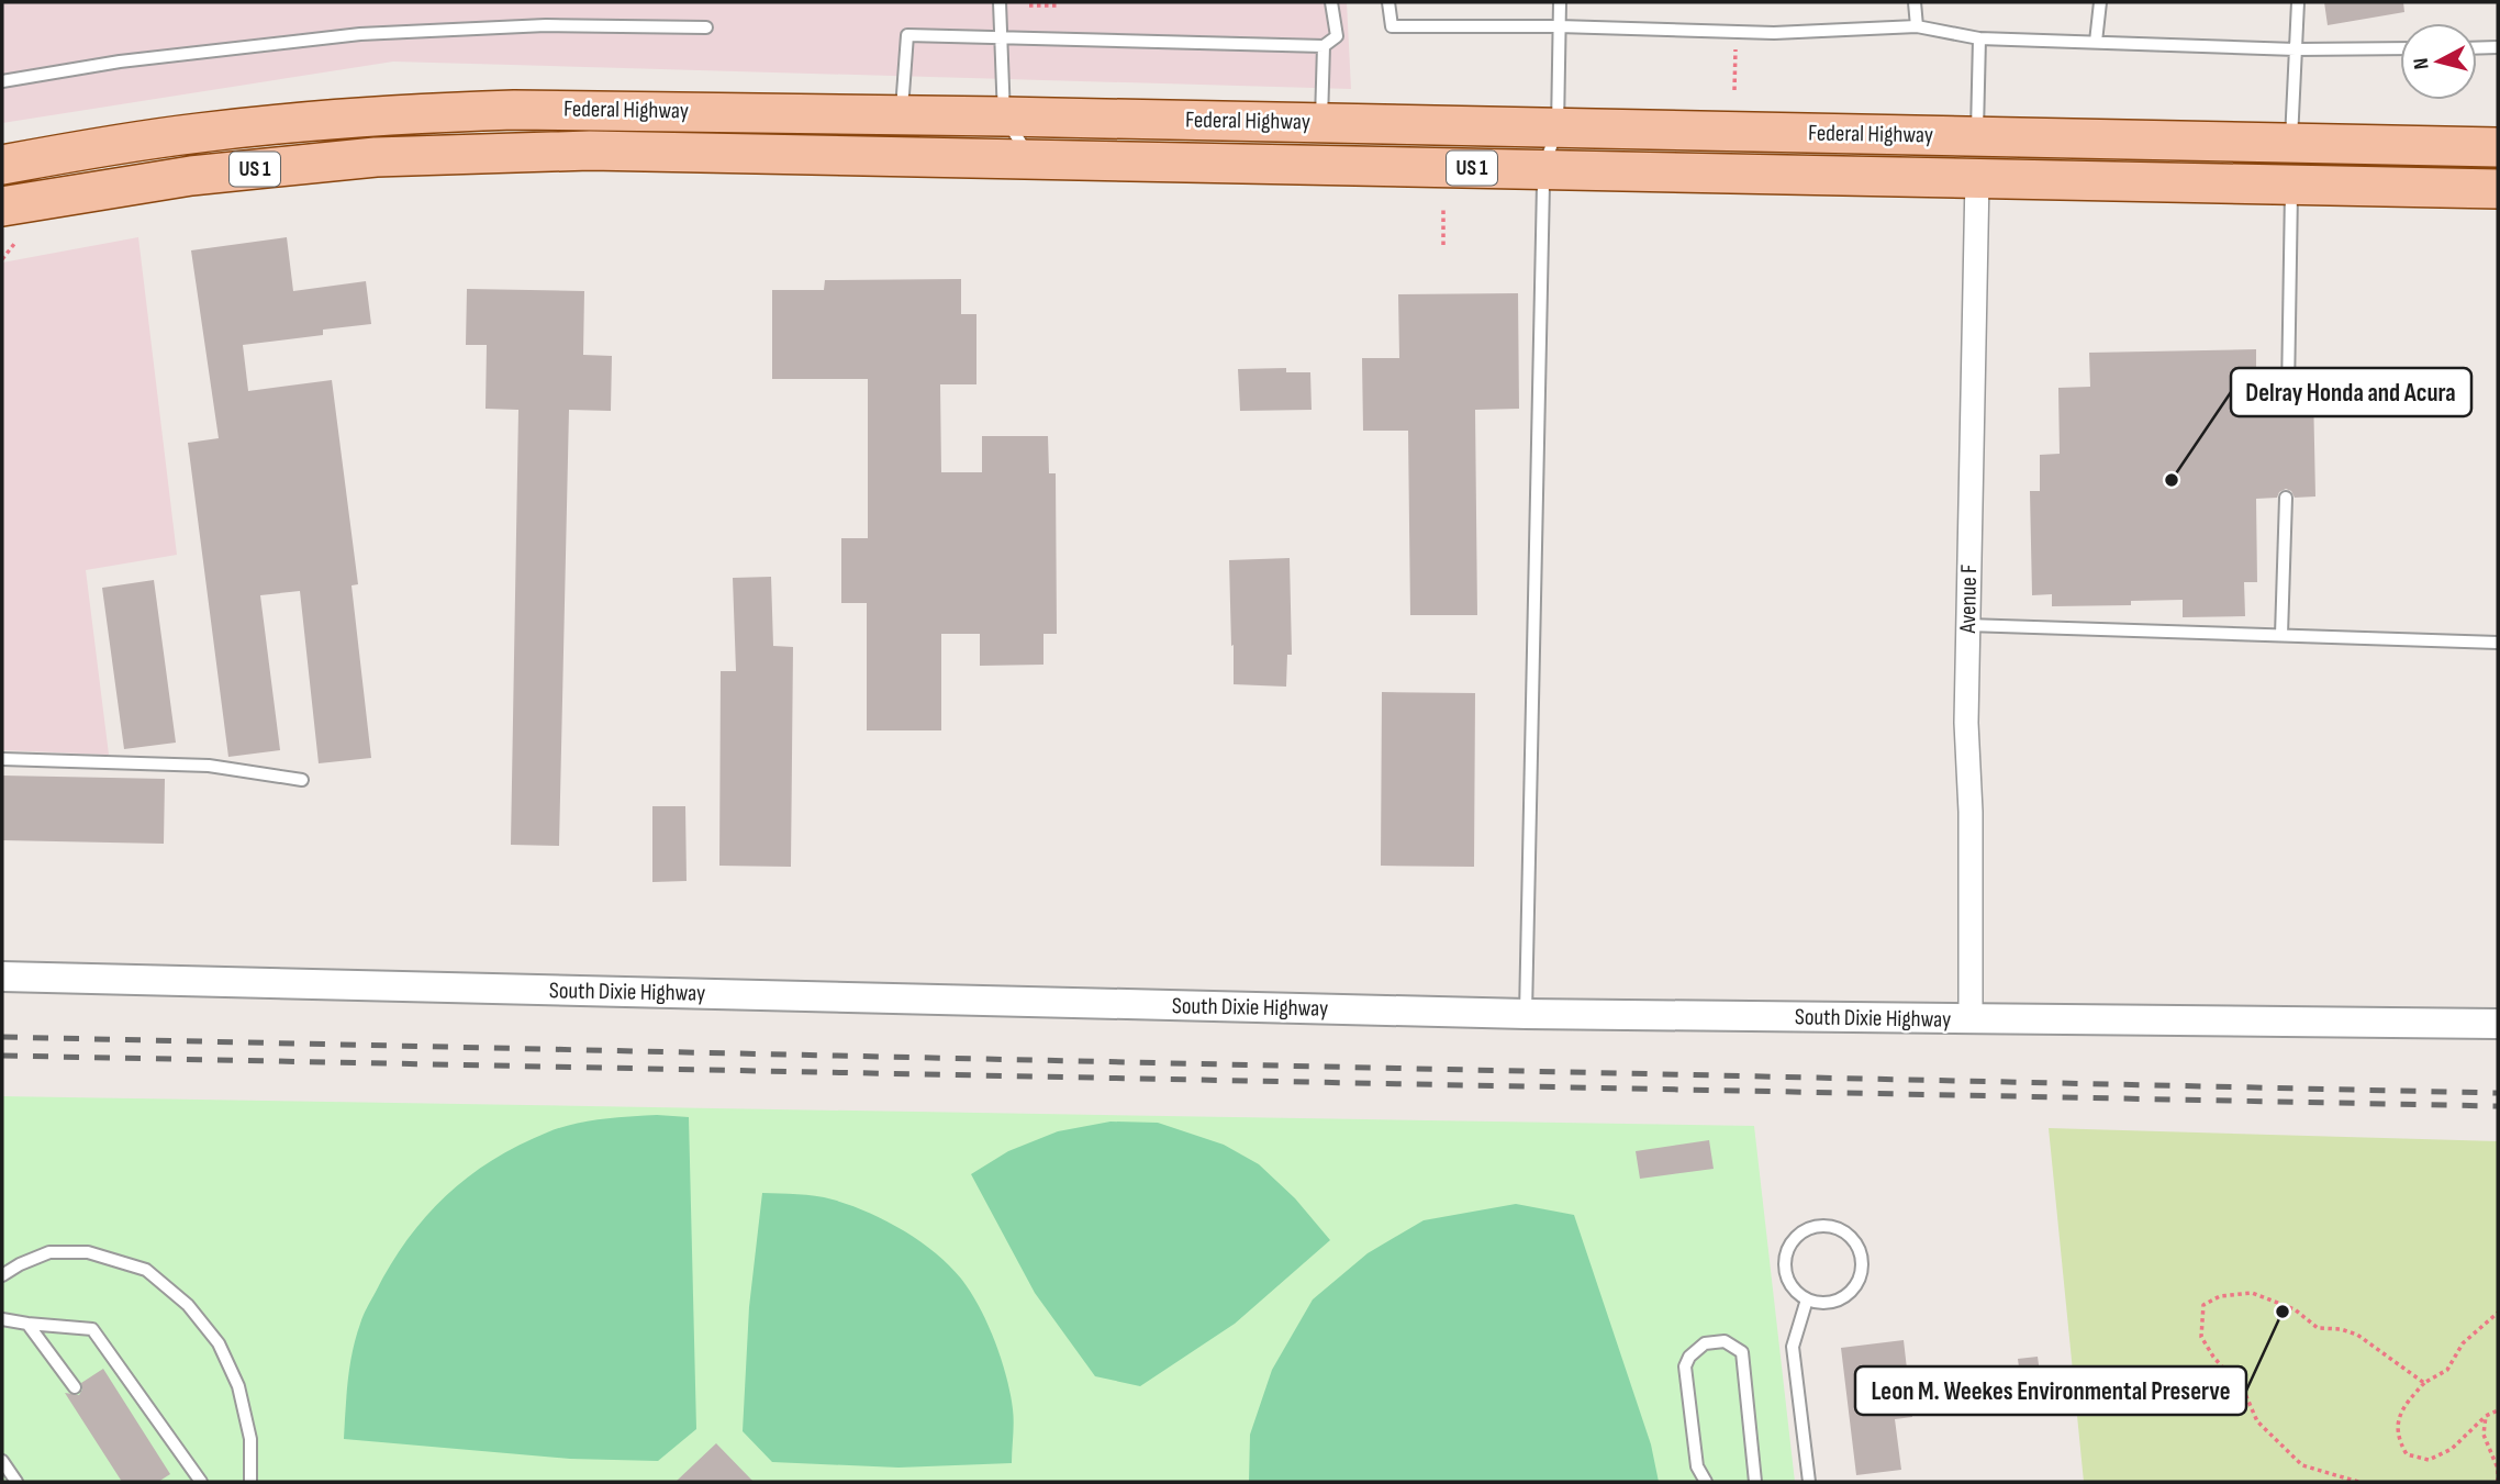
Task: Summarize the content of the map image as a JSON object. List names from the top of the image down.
{
  "streets": {
    "main road": ["Federal Highway", "US 1"],
    "street": ["Avenue F", "South Dixie Highway"]
  },
  "crossings": [
    ["Federal Highway", "Avenue F"],
    ["Avenue F", "South Dixie Highway"]
  ],
  "places": ["Delray Honda and Acura", "Leon M. Weekes Environmental Preserve"],
  "north": "left"
}
